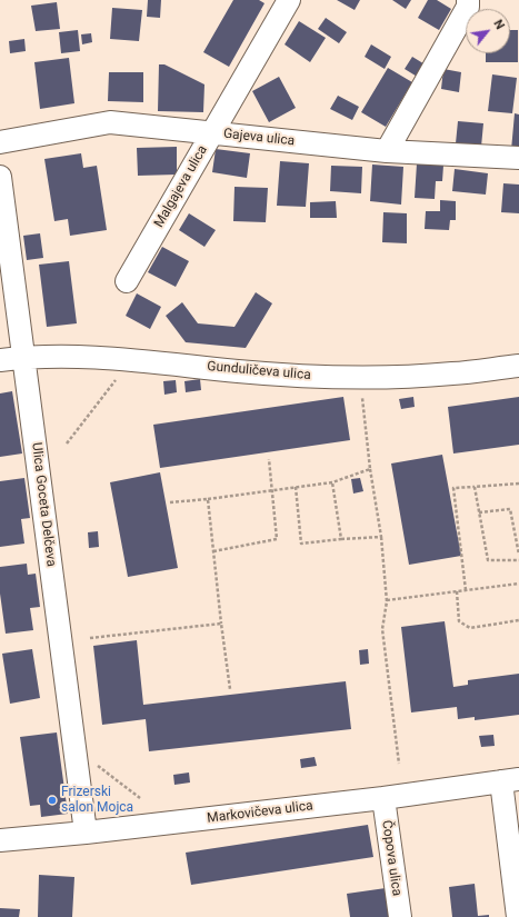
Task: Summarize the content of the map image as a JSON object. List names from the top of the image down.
{
  "streets": {
    "street": [
      "Gajeva ulica",
      "Malgajeva ulica",
      "Gunduličeva ulica",
      "Ulica Goceta Delčeva",
      "Markovičeva ulica",
      "Čopova ulica"
    ]
  },
  "crossings": [
    ["Gajeva ulica", "Malgajeva ulica"],
    ["Gunduličeva ulica", "Ulica Goceta Delčeva"],
    ["Ulica Goceta Delčeva", "Markovičeva ulica"],
    ["Markovičeva ulica", "Čopova ulica"]
  ],
  "places": ["Frizerski salon Mojca"],
  "north": "top right"
}
